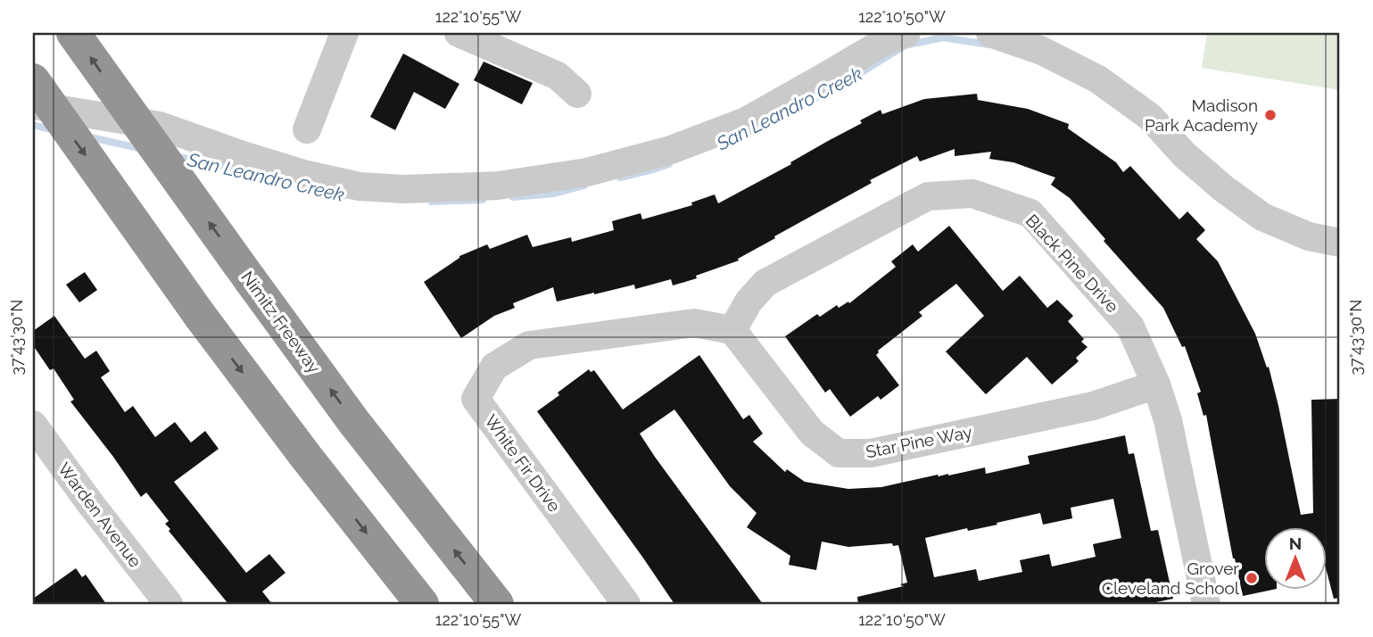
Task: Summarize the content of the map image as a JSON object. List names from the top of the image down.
{
  "streets": {
    "highway": ["Nimitz Freeway"],
    "street": [
      "Black Pine Drive",
      "Star Pine Way",
      "White Fir Drive",
      "Warden Avenue"
    ]
  },
  "crossings": [
    ["Black Pine Drive", "Star Pine Way"],
    ["Black Pine Drive", "White Fir Drive"],
    ["Star Pine Way", "White Fir Drive"]
  ],
  "water": ["San Leandro Creek"],
  "places": ["Madison Park Academy", "Grover Cleveland School"],
  "north": "top",
  "coordinates": ["122°10'55\"W", "122°10'50\"W", "37°43'30\"N"]
}
